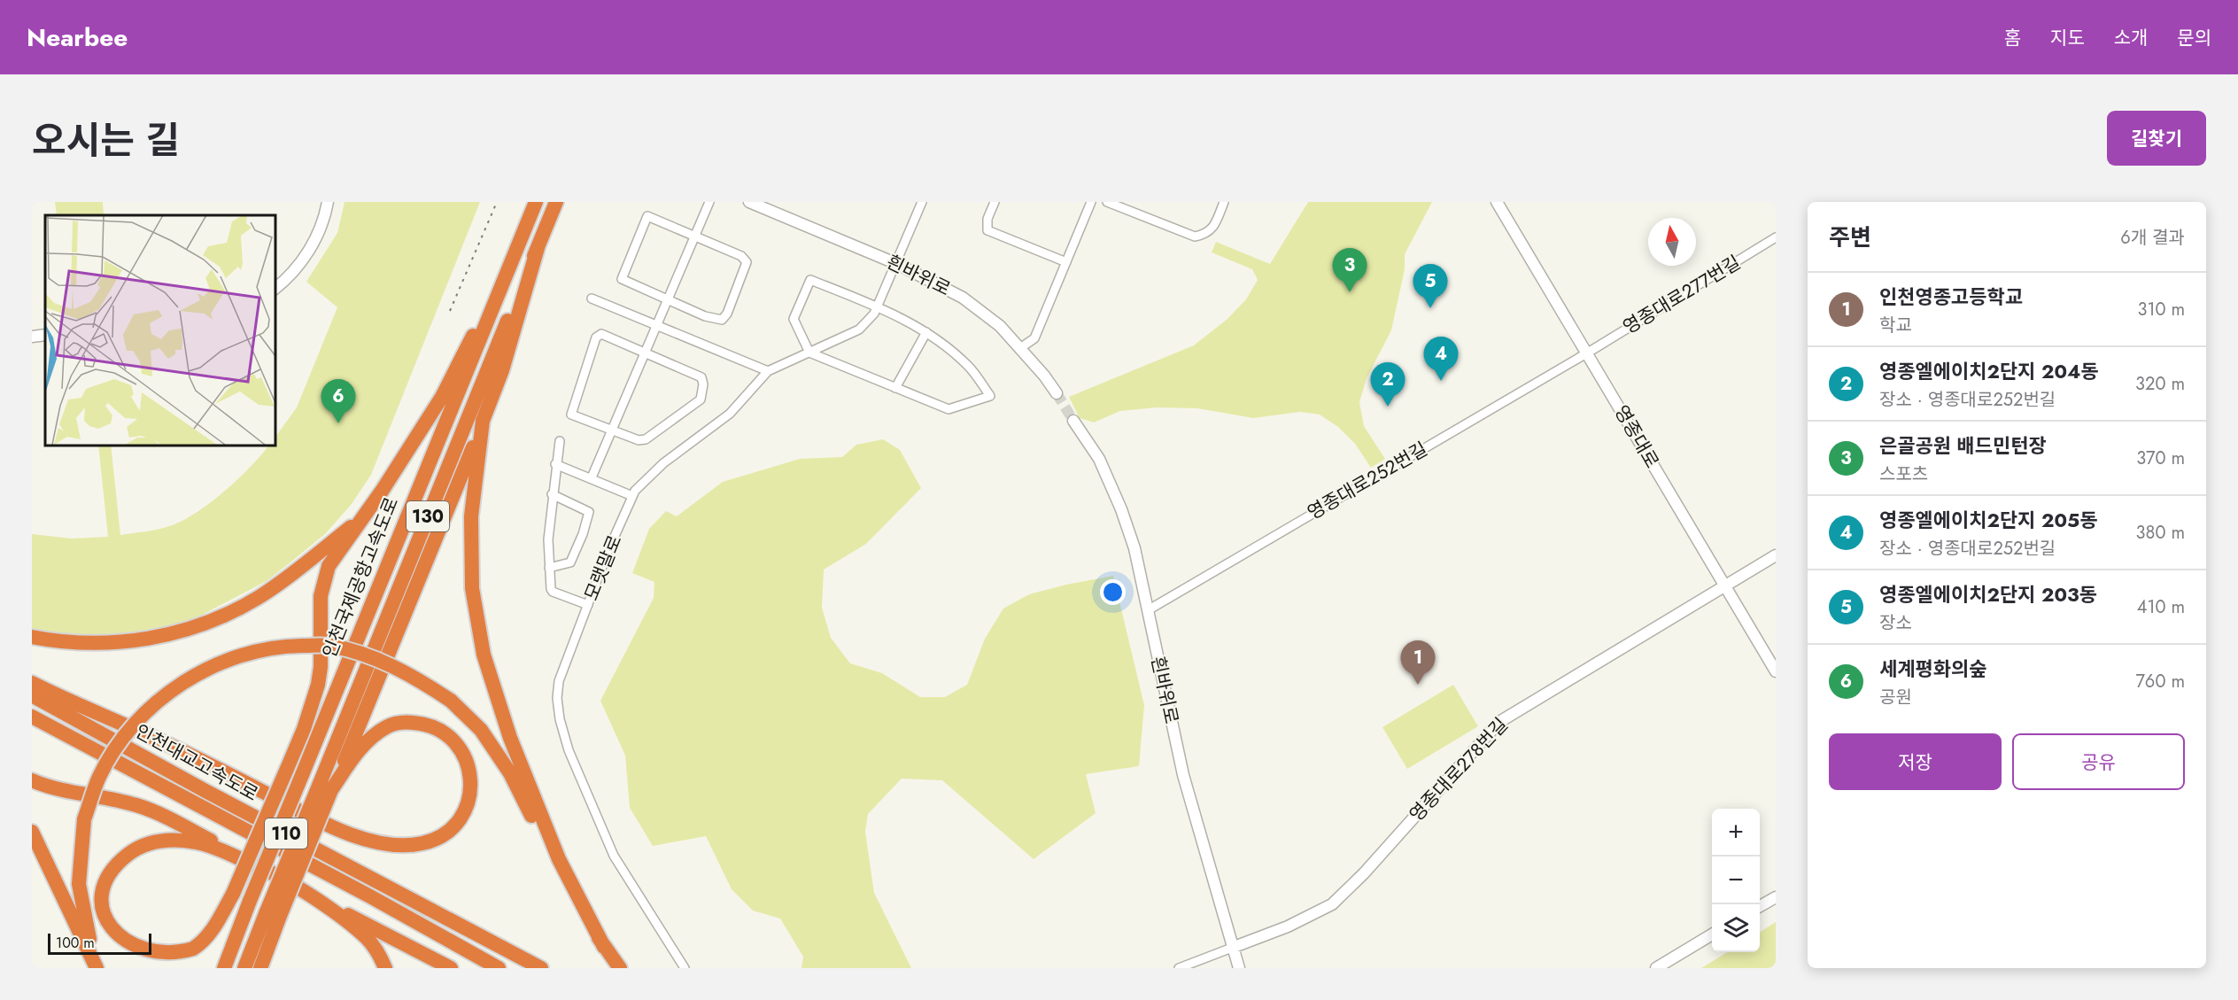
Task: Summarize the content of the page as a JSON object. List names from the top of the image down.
{
  "streets": {
    "highway": [
      "130",
      "인천국제공항고속도로",
      "인천대교고속도로",
      "110"
    ],
    "street": [
      "흰바위로",
      "영종대로277번길",
      "영종대로",
      "영종대로252번길",
      "모랫말로",
      "영종대로278번길"
    ]
  },
  "crossings": [
    ["흰바위로", "영종대로252번길"],
    ["흰바위로", "모랫말로"],
    ["흰바위로", "영종대로278번길"],
    ["영종대로277번길", "영종대로"],
    ["영종대로277번길", "영종대로252번길"],
    ["영종대로", "영종대로252번길"],
    ["영종대로", "영종대로278번길"]
  ],
  "scale_bar": "100 m",
  "north": "top",
  "page": {
    "header": "Nearbee",
    "nav": [
      "홈",
      "지도",
      "소개",
      "문의"
    ],
    "title": "오시는 길",
    "buttons": [
      "길찾기",
      ["저장", "공유"]
    ],
    "heading": ["주변", "6개 결과"],
    "pins": [
      "3",
      "5",
      "4",
      "2",
      "6",
      "1"
    ],
    "list": [
      {
        "mark": "1",
        "name": "인천영종고등학교",
        "note": "학교",
        "value": "310 m"
      },
      {
        "mark": "2",
        "name": "영종엘에이치2단지 204동",
        "note": "장소 · 영종대로252번길",
        "value": "320 m"
      },
      {
        "mark": "3",
        "name": "은골공원 배드민턴장",
        "note": "스포츠",
        "value": "370 m"
      },
      {
        "mark": "4",
        "name": "영종엘에이치2단지 205동",
        "note": "장소 · 영종대로252번길",
        "value": "380 m"
      },
      {
        "mark": "5",
        "name": "영종엘에이치2단지 203동",
        "note": "장소",
        "value": "410 m"
      },
      {
        "mark": "6",
        "name": "세계평화의숲",
        "note": "공원",
        "value": "760 m"
      }
    ],
    "map_buttons": ["+", "−"],
    "scale": "100 m"
  }
}
